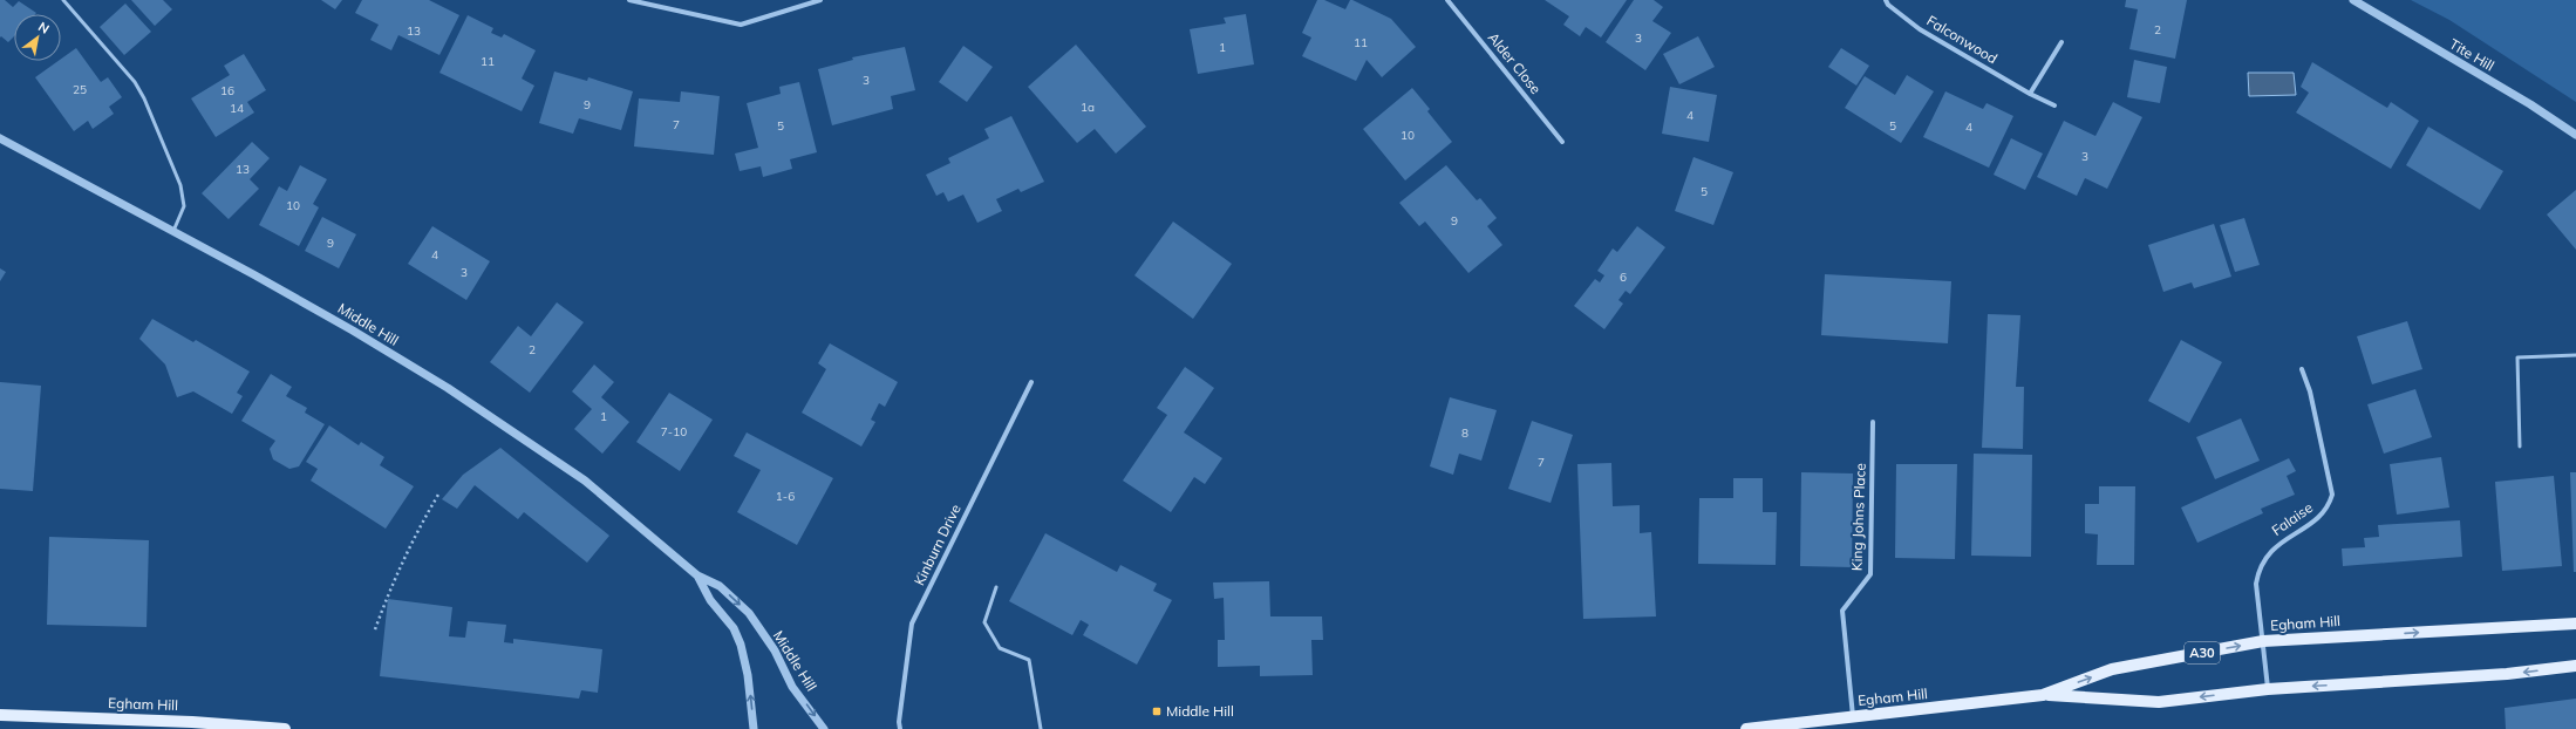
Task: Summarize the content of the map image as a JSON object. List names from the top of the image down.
{
  "streets": {
    "main road": ["Egham Hill", "A30"],
    "street": [
      "Falconwood",
      "Tite Hill",
      "Alder Close",
      "Middle Hill",
      "King Johns Place",
      "Falaise",
      "Kinburn Drive"
    ]
  },
  "crossings": [
    ["King Johns Place", "Egham Hill"],
    ["Falaise", "Egham Hill"]
  ],
  "places": {
    "transit": ["Middle Hill"]
  },
  "house_numbers": [
    "2",
    "13",
    "3",
    "11",
    "1",
    "11",
    "3",
    "25",
    "16",
    "9",
    "1a",
    "14",
    "4",
    "7",
    "5",
    "5",
    "4",
    "10",
    "3",
    "13",
    "5",
    "10",
    "9",
    "9",
    "4",
    "3",
    "6",
    "2",
    "1",
    "7-10",
    "8",
    "7",
    "1-6"
  ],
  "north": "top right"
}
